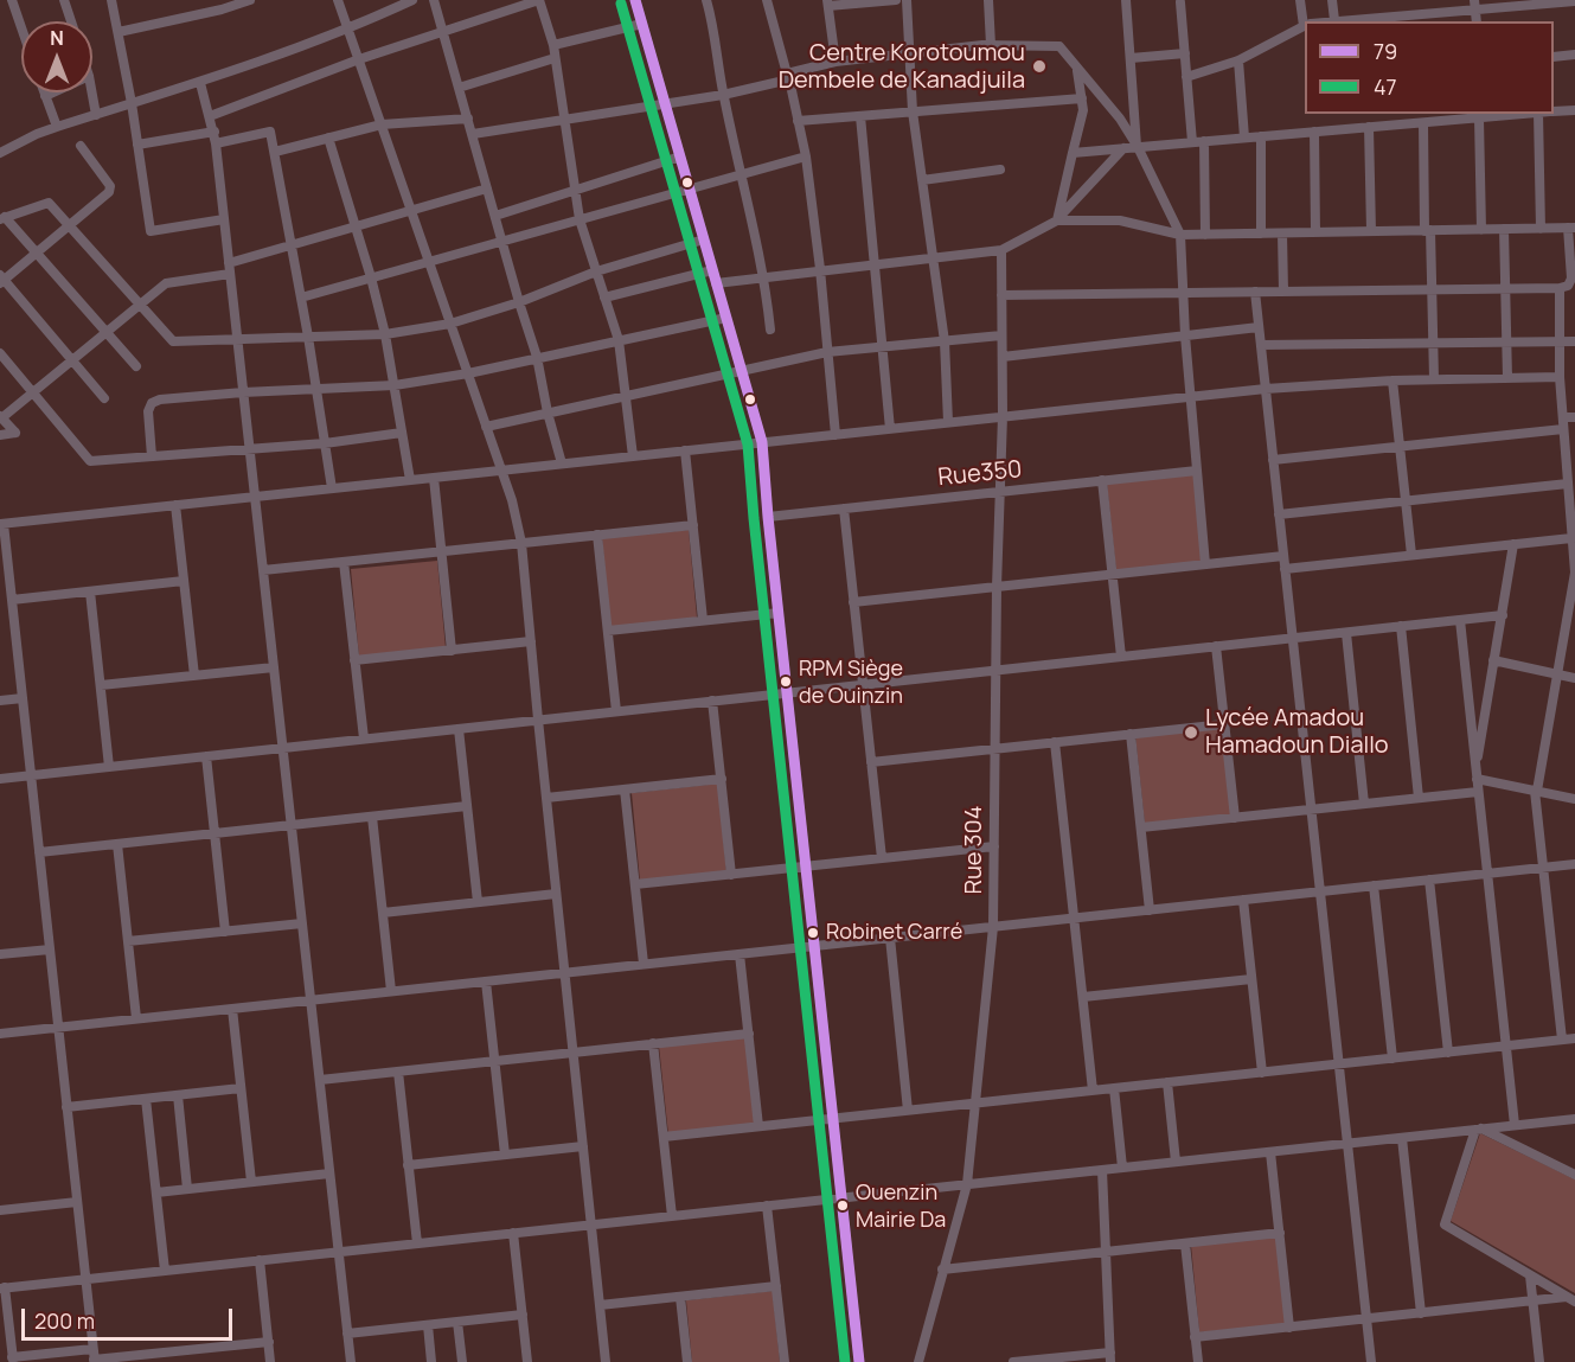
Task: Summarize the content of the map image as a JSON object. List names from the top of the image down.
{
  "streets": {
    "street": ["Rue350", "Rue 304"]
  },
  "crossings": [
    ["Rue350", "Rue 304"]
  ],
  "places": [
    "Centre Korotoumou Dembele de Kanadjuila",
    "RPM Siège de Ouinzin",
    "Lycée Amadou Hamadoun Diallo",
    "Robinet Carré",
    "Ouenzin Mairie Da"
  ],
  "lines": ["transit line 79", "transit line 47"],
  "legend": ["79", "47"],
  "scale_bar": "200 m",
  "north": "top"
}
